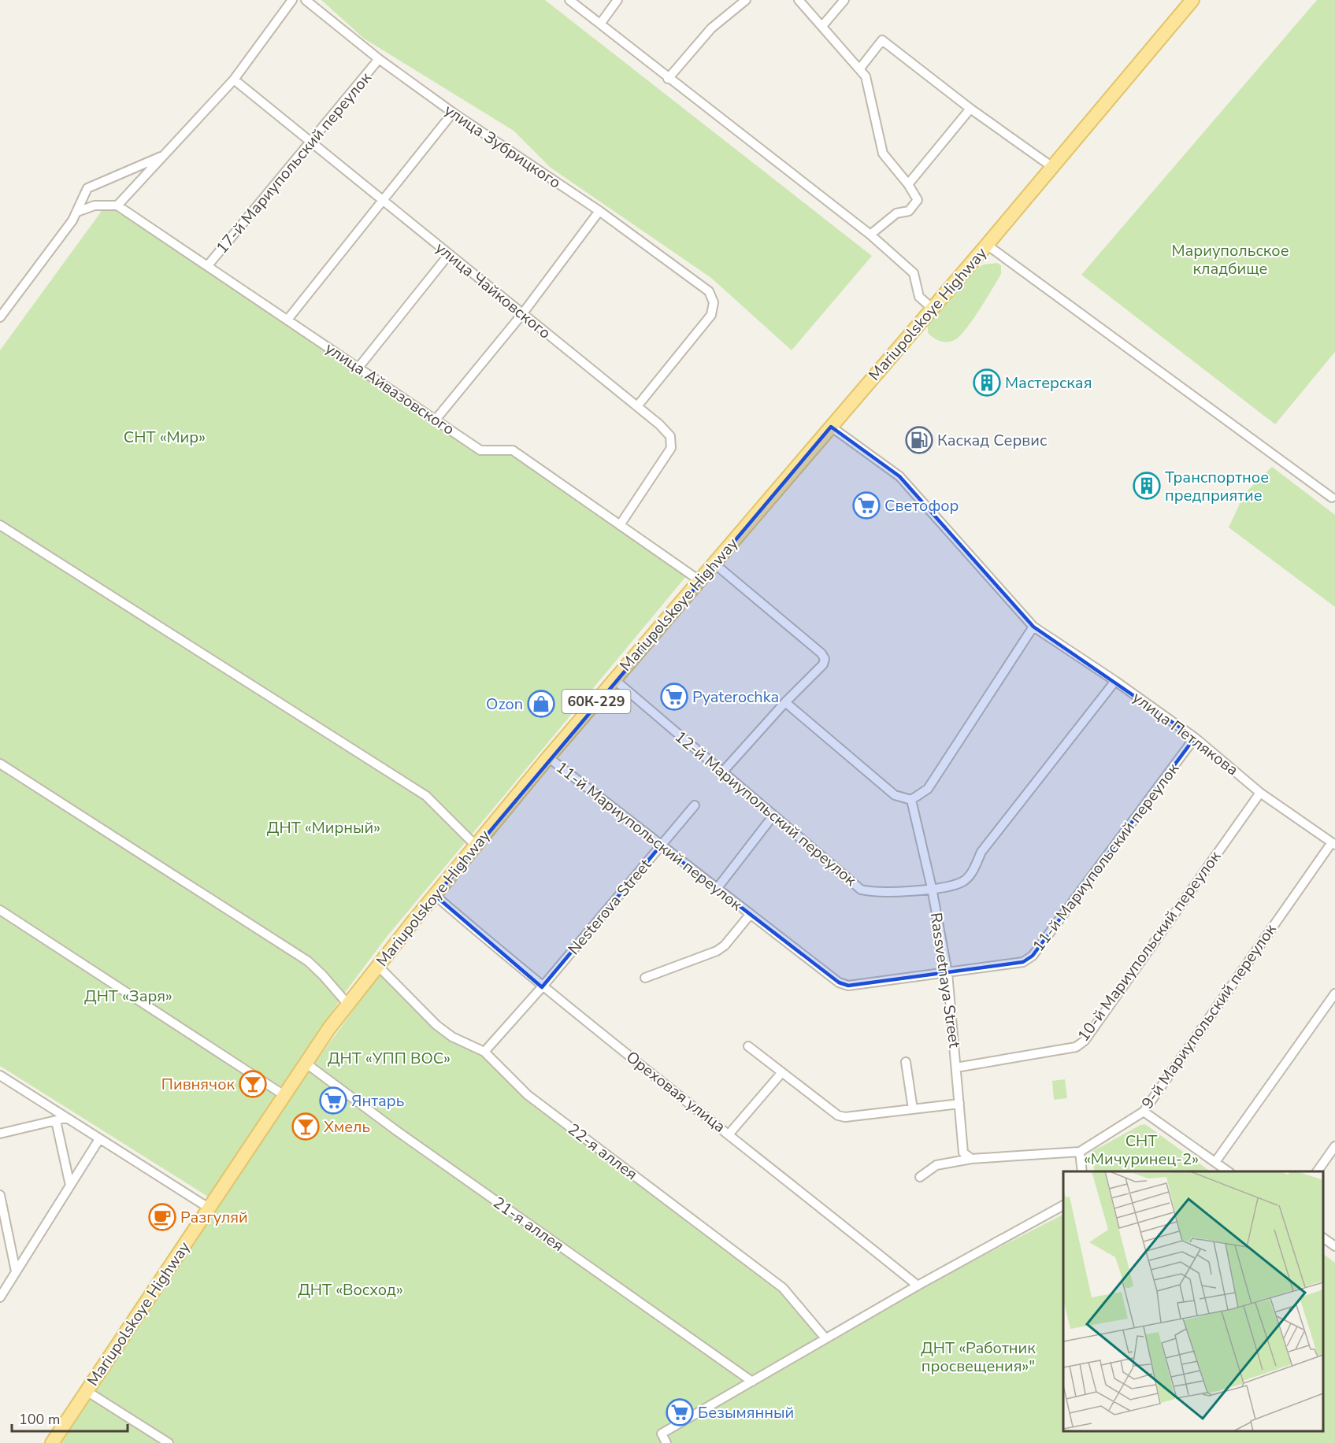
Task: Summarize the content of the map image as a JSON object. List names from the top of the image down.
{
  "streets": {
    "main road": ["Mariupolskoye Highway", "60К-229"],
    "street": [
      "улица Зубрицкого",
      "17-й Мариупольский переулок",
      "улица Чайковского",
      "улица Айвазовского",
      "улица Петлякова",
      "12-й Мариупольский переулок",
      "11-й Мариупольский переулок",
      "Nesterova Street",
      "10-й Мариупольский переулок",
      "Rassvetnaya Street",
      "9-й Мариупольский переулок",
      "Ореховая улица",
      "22-я аллея",
      "21-я аллея"
    ]
  },
  "crossings": [
    ["улица Зубрицкого", "17-й Мариупольский переулок"],
    ["улица Зубрицкого", "улица Чайковского"],
    ["17-й Мариупольский переулок", "улица Чайковского"],
    ["17-й Мариупольский переулок", "улица Айвазовского"],
    ["улица Чайковского", "улица Айвазовского"],
    ["Mariupolskoye Highway", "улица Айвазовского"],
    ["Mariupolskoye Highway", "улица Петлякова"],
    ["Mariupolskoye Highway", "12-й Мариупольский переулок"],
    ["Mariupolskoye Highway", "11-й Мариупольский переулок"],
    ["Mariupolskoye Highway", "Ореховая улица"],
    ["Mariupolskoye Highway", "22-я аллея"],
    ["Mariupolskoye Highway", "21-я аллея"],
    ["улица Петлякова", "12-й Мариупольский переулок"],
    ["улица Петлякова", "11-й Мариупольский переулок"],
    ["улица Петлякова", "10-й Мариупольский переулок"],
    ["улица Петлякова", "9-й Мариупольский переулок"],
    ["12-й Мариупольский переулок", "Rassvetnaya Street"],
    ["11-й Мариупольский переулок", "Nesterova Street"],
    ["11-й Мариупольский переулок", "Rassvetnaya Street"],
    ["Nesterova Street", "Ореховая улица"],
    ["Nesterova Street", "22-я аллея"],
    ["10-й Мариупольский переулок", "Rassvetnaya Street"],
    ["Rassvetnaya Street", "9-й Мариупольский переулок"]
  ],
  "parks": [
    "Мариупольское кладбище",
    "СНТ «Мир»",
    "ДНТ «Мирный»",
    "ДНТ «Заря»",
    "ДНТ «УПП ВОС»",
    "СНТ «Мичуринец-2»",
    "ДНТ «Восход»",
    "ДНТ «Работник просвещения»\""
  ],
  "places": {
    "building": ["Мастерская", "Транспортное предприятие"],
    "fuel station": ["Каскад Сервис"],
    "supermarket": [
      "Светофор",
      "Pyaterochka",
      "Янтарь",
      "Безымянный"
    ],
    "shop": ["Ozon"],
    "bar": ["Пивнячок", "Хмель"],
    "cafe": ["Разгуляй"]
  },
  "scale_bar": "100 m"
}
